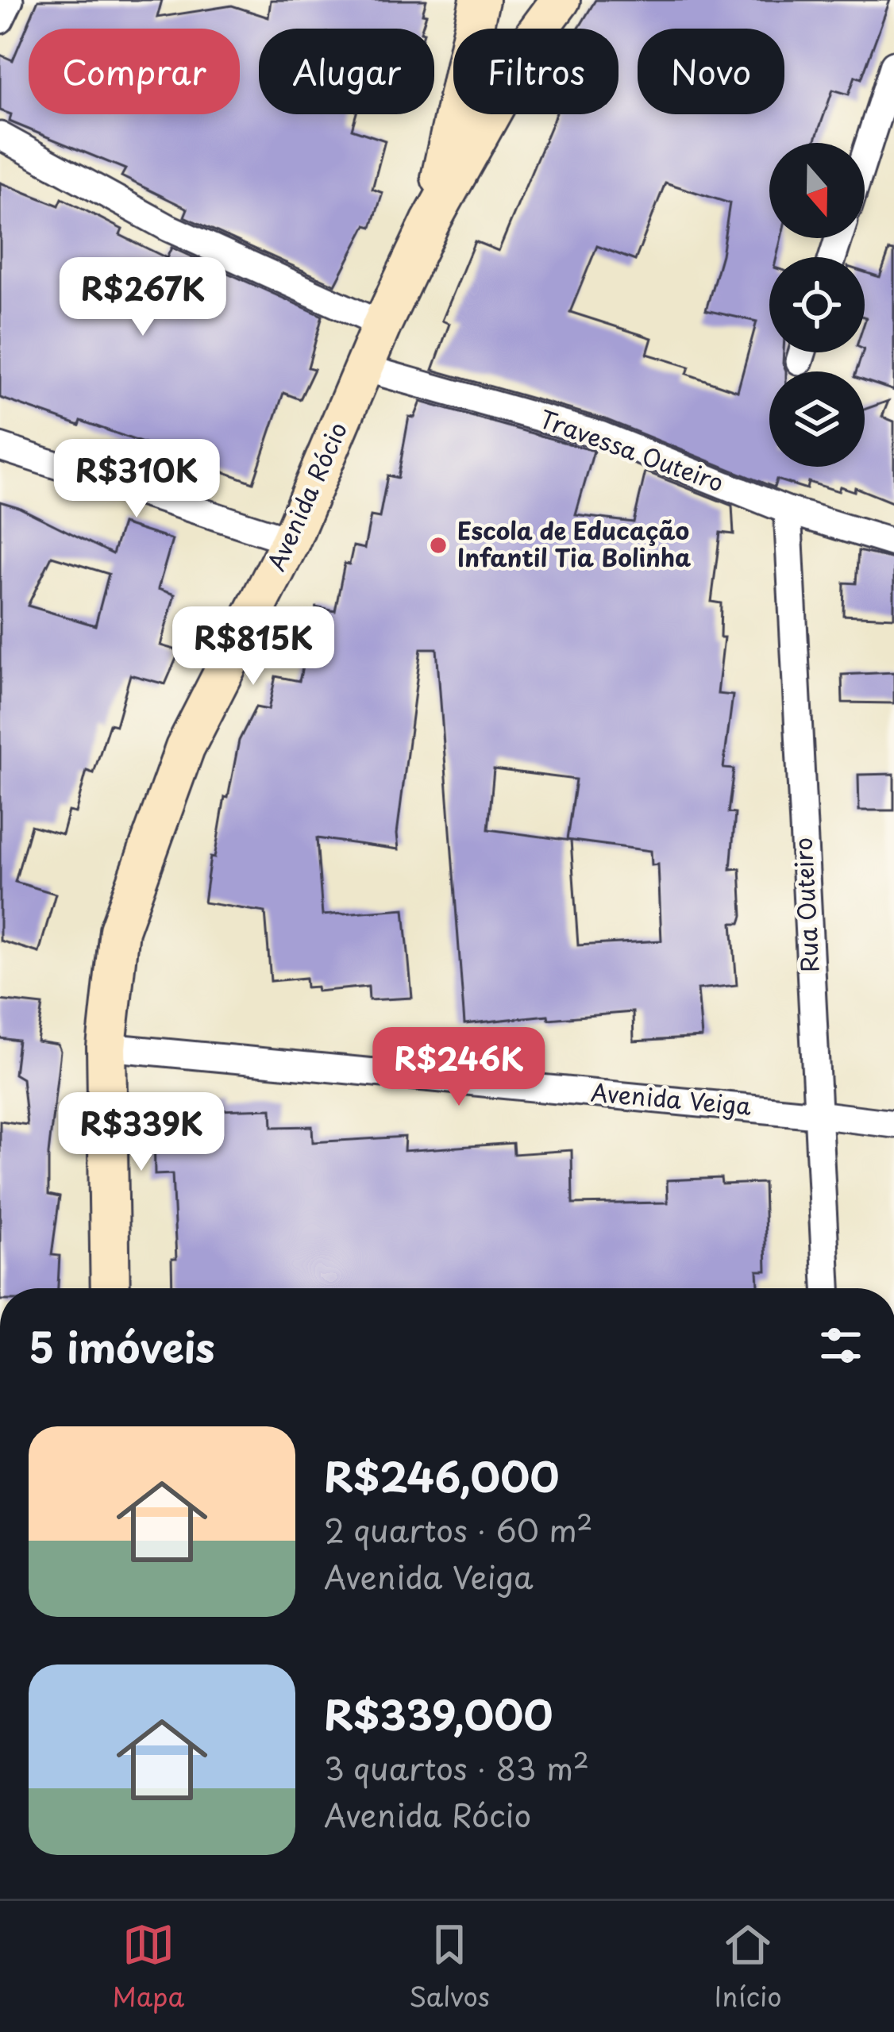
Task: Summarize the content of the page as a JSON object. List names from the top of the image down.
{
  "streets": {
    "street": [
      "Travessa Outeiro",
      "Avenida Rócio",
      "Rua Outeiro",
      "Avenida Veiga"
    ]
  },
  "crossings": [
    ["Travessa Outeiro", "Avenida Rócio"],
    ["Travessa Outeiro", "Rua Outeiro"],
    ["Avenida Rócio", "Avenida Veiga"],
    ["Rua Outeiro", "Avenida Veiga"]
  ],
  "places": ["Escola de Educação Infantil Tia Bolinha"],
  "north": "bottom",
  "page": {
    "chip": [
      "Comprar",
      "Alugar",
      "Filtros",
      "Novo"
    ],
    "price": [
      "R$267K",
      "R$310K",
      "R$815K",
      "R$246K",
      "R$339K"
    ],
    "heading": "5 imóveis",
    "list": [
      {
        "name": "R$246,000",
        "note": "2 quartos · 60 m² · Avenida Veiga"
      },
      {
        "name": "R$339,000",
        "note": "3 quartos · 83 m² · Avenida Rócio"
      }
    ],
    "tabs": ["Mapa", "Salvos", "Início"]
  }
}
